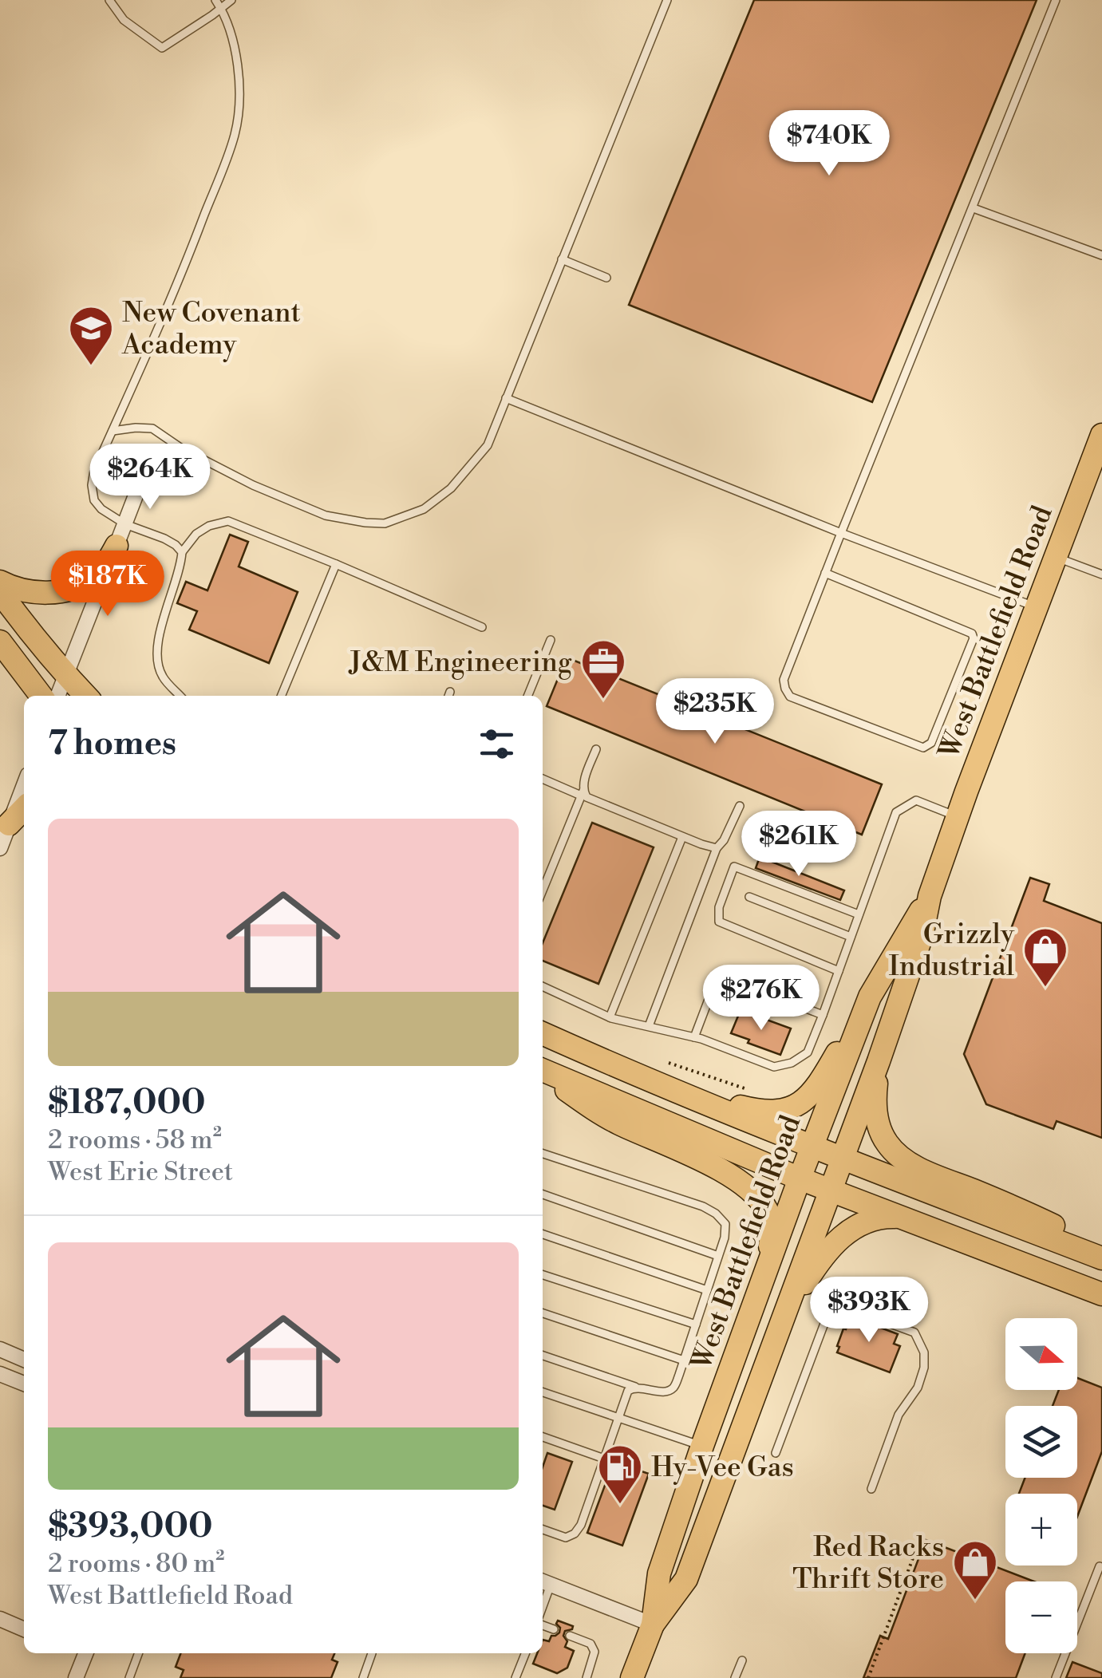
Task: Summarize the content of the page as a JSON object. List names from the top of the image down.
{
  "streets": {
    "main road": ["West Battlefield Road"]
  },
  "places": {
    "school or university": ["New Covenant Academy"],
    "office": ["J&M Engineering"],
    "shop": ["Grizzly Industrial", "Red Racks Thrift Store"],
    "fuel station": ["Hy-Vee Gas"]
  },
  "north": "right",
  "page": {
    "price": [
      "$740K",
      "$264K",
      "$187K",
      "$235K",
      "$261K",
      "$276K",
      "$393K"
    ],
    "heading": "7 homes",
    "list": [
      {
        "name": "$187,000",
        "note": "2 rooms · 58 m² · West Erie Street"
      },
      {
        "name": "$393,000",
        "note": "2 rooms · 80 m² · West Battlefield Road"
      }
    ],
    "map_buttons": ["+", "−"]
  }
}
